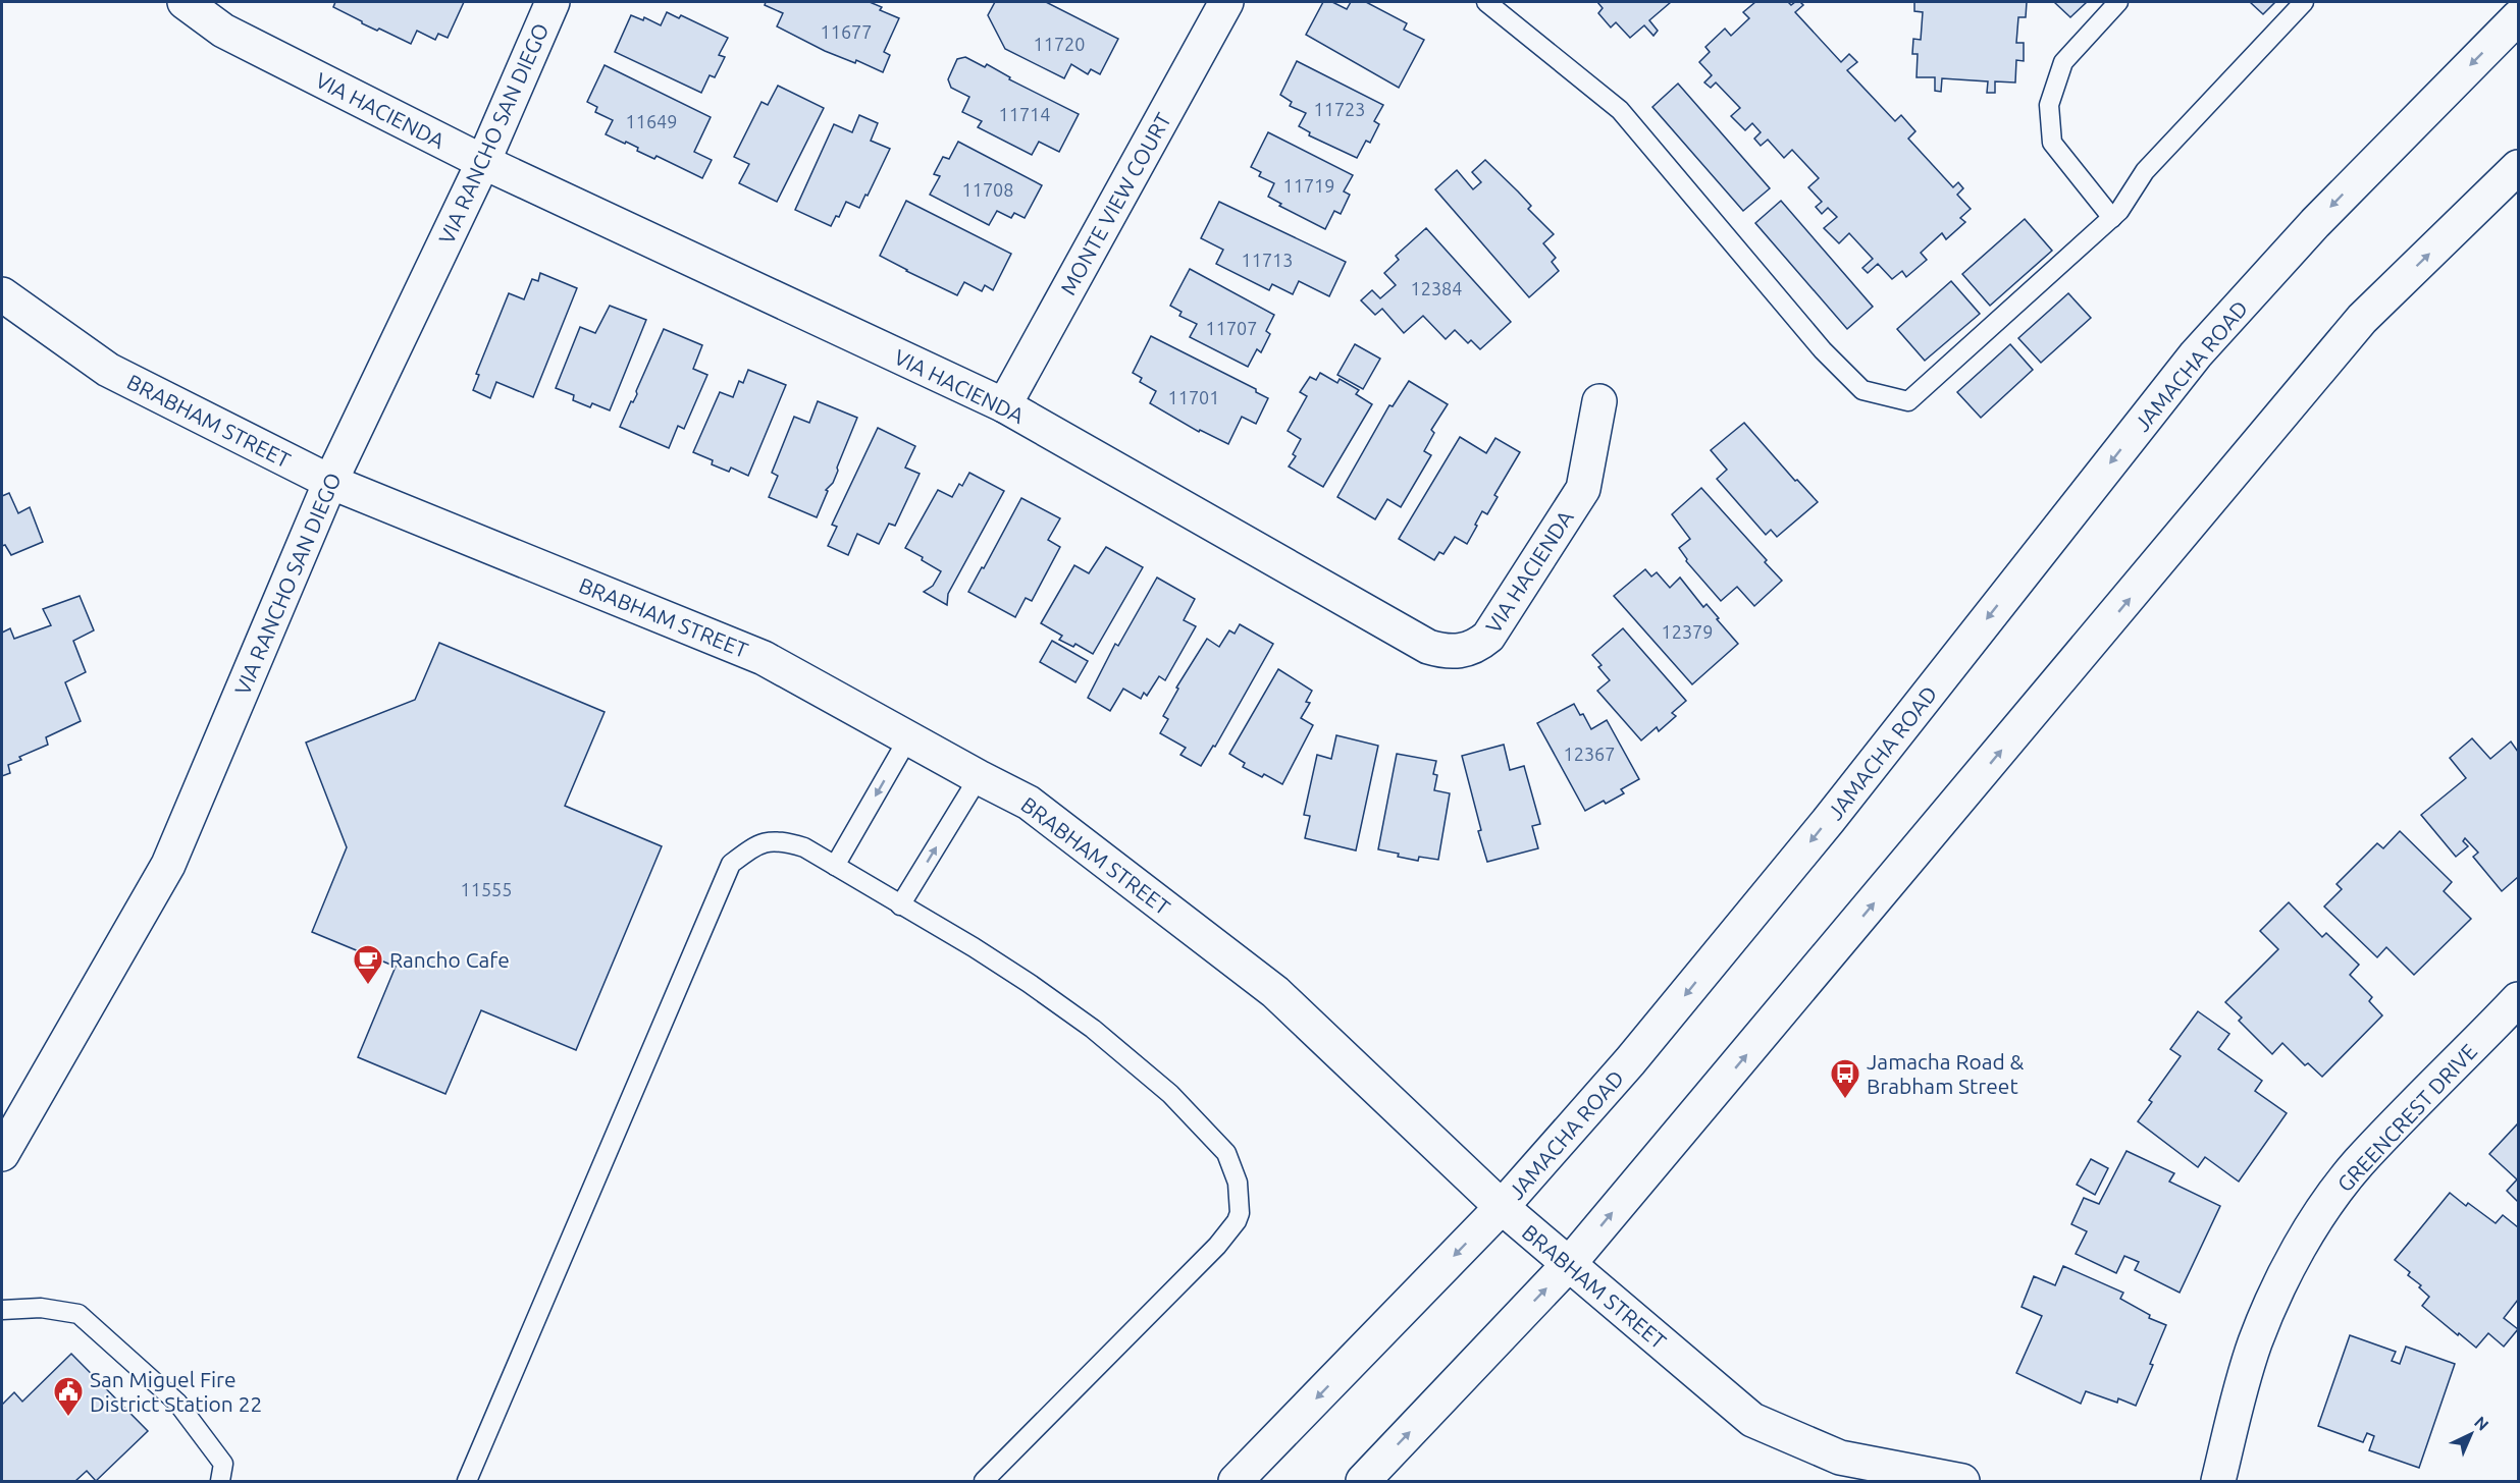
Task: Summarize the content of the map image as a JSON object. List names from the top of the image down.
{
  "streets": {
    "main road": [
      "VIA HACIENDA",
      "VIA RANCHO SAN DIEGO",
      "MONTE VIEW COURT",
      "JAMACHA ROAD",
      "BRABHAM STREET",
      "GREENCREST DRIVE"
    ]
  },
  "crossings": [
    ["VIA HACIENDA", "VIA RANCHO SAN DIEGO"],
    ["VIA HACIENDA", "MONTE VIEW COURT"],
    ["VIA RANCHO SAN DIEGO", "BRABHAM STREET"],
    ["JAMACHA ROAD", "BRABHAM STREET"]
  ],
  "places": {
    "cafe": ["Rancho Cafe"],
    "bus stop": ["Jamacha Road & Brabham Street"],
    "public building": ["San Miguel Fire District Station 22"]
  },
  "house_numbers": [
    "11677",
    "11720",
    "11723",
    "11714",
    "11649",
    "11719",
    "11708",
    "11713",
    "12384",
    "11707",
    "11701",
    "12379",
    "12367",
    "11555"
  ],
  "north": "top right"
}
